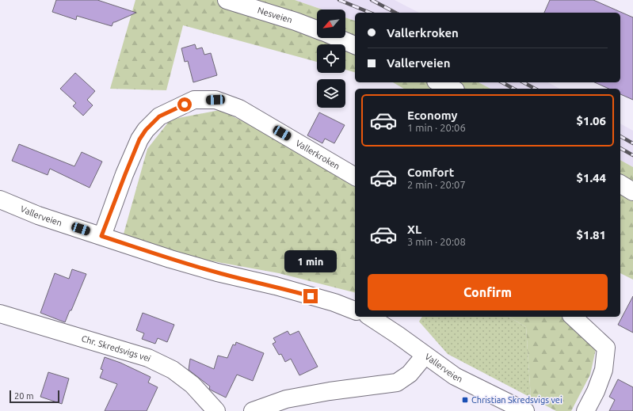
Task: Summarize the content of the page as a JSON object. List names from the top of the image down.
{
  "streets": {
    "street": [
      "Nesveien",
      "Vallerkroken",
      "Vallerveien",
      "Chr. Skredsvigs vei"
    ]
  },
  "crossings": [
    ["Vallerkroken", "Vallerveien"]
  ],
  "places": {
    "transit": ["Christian Skredsvigs vei"]
  },
  "scale_bar": "20 m",
  "north": "bottom left",
  "page": {
    "banner": ["Vallerkroken", "Vallerveien"],
    "list": [
      {
        "name": "Economy",
        "note": "1 min · 20:06",
        "value": "$1.06"
      },
      {
        "name": "Comfort",
        "note": "2 min · 20:07",
        "value": "$1.44"
      },
      {
        "name": "XL",
        "note": "3 min · 20:08",
        "value": "$1.81"
      }
    ],
    "bubble": "1 min",
    "buttons": "Confirm",
    "scale": "20 m"
  }
}
